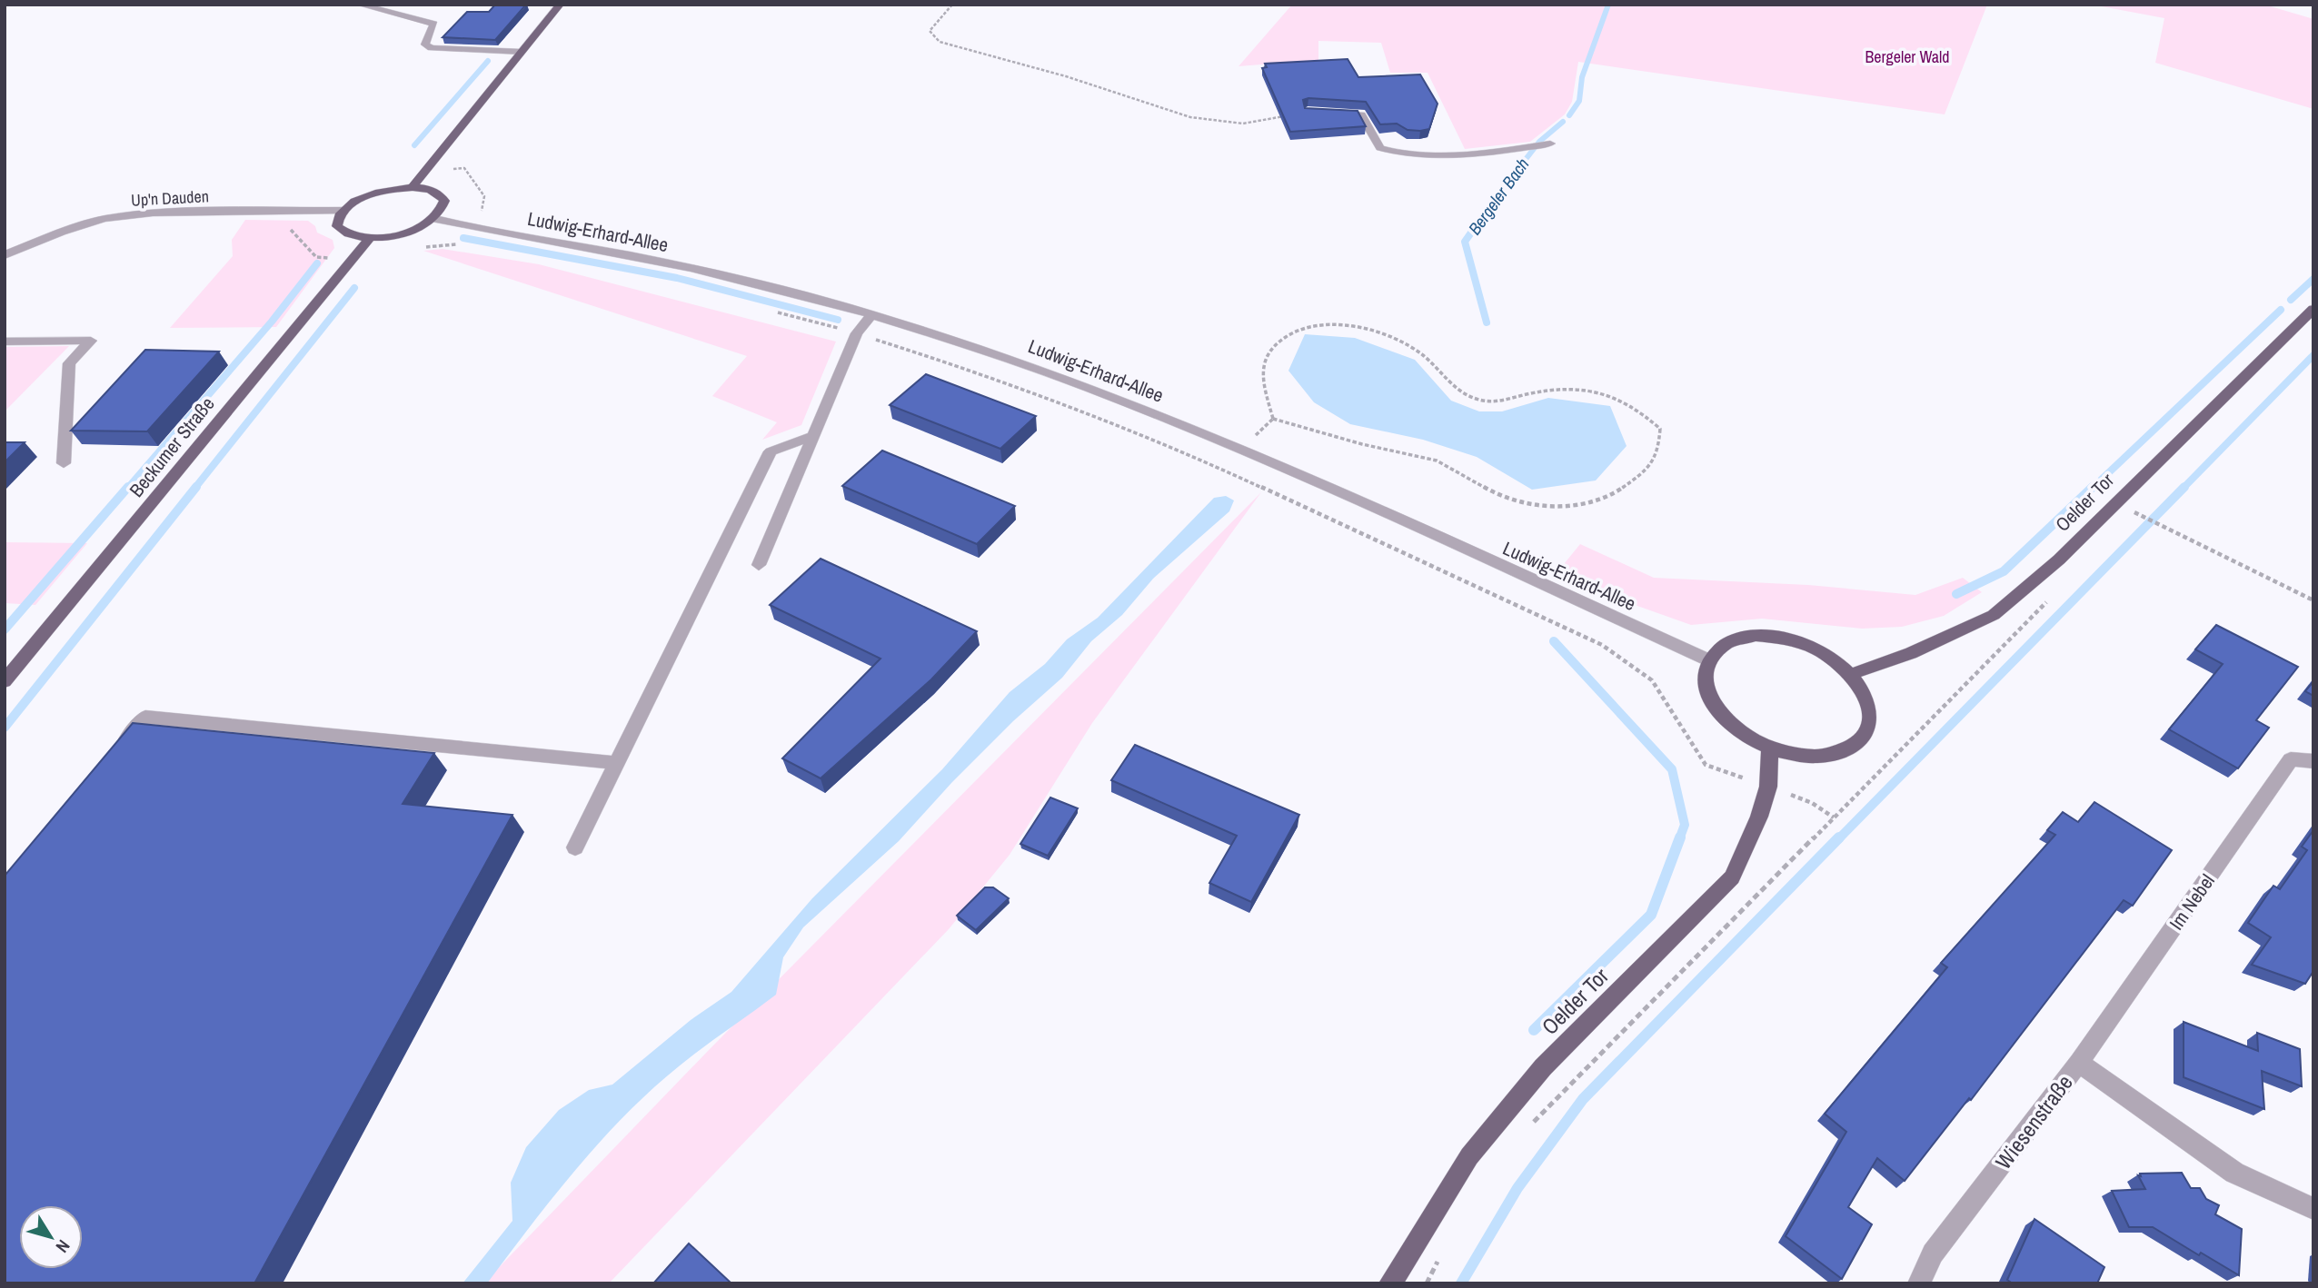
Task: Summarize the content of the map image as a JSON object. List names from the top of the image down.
{
  "streets": {
    "main road": ["Beckumer Straße", "Oelder Tor"],
    "street": [
      "Up'n Dauden",
      "Ludwig-Erhard-Allee",
      "Im Nebel",
      "Wiesenstraße"
    ]
  },
  "crossings": [
    ["Ludwig-Erhard-Allee", "Oelder Tor"],
    ["Im Nebel", "Wiesenstraße"]
  ],
  "water": ["Bergeler Bach"],
  "parks": ["Bergeler Wald"],
  "north": "bottom right"
}
